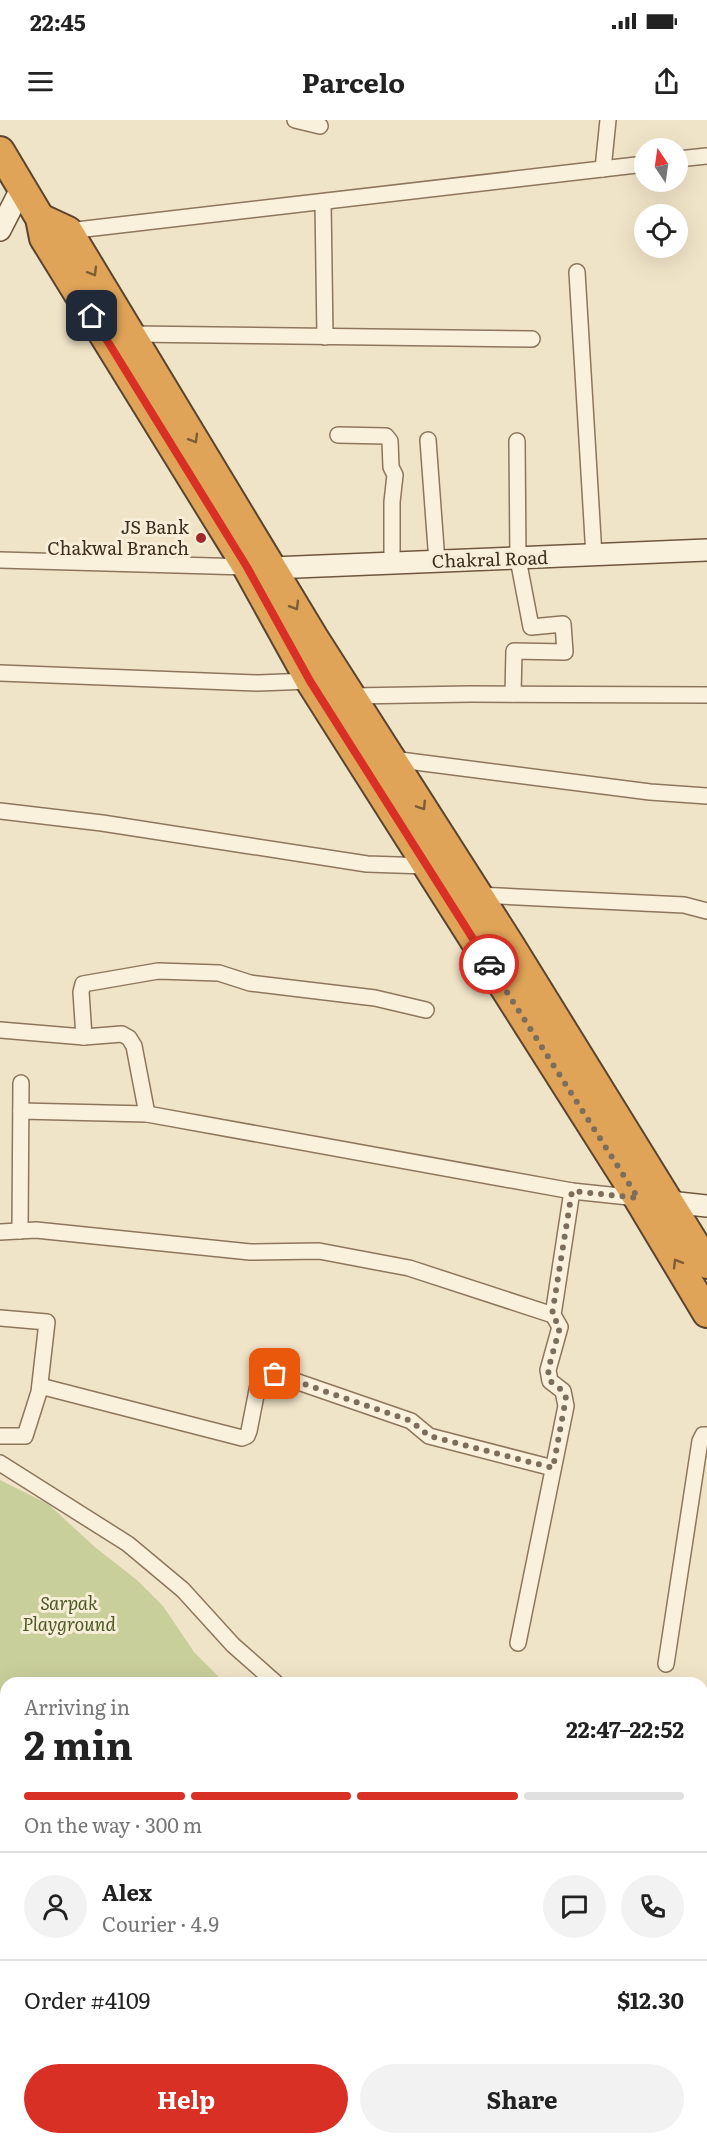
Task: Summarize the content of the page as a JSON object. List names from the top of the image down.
{
  "streets": {
    "street": ["Chakral Road"]
  },
  "parks": ["Sarpak Playground"],
  "places": ["JS Bank Chakwal Branch"],
  "north": "top",
  "page": {
    "status": "22:45",
    "header": "Parcelo",
    "heading": ["2 min", "Arriving in", "22:47–22:52"],
    "panel": [
      "Alex",
      "Courier · 4.9",
      "Order #4109",
      "$12.30"
    ],
    "bar": "On the way · 300 m",
    "buttons": ["Help", "Share"]
  }
}
